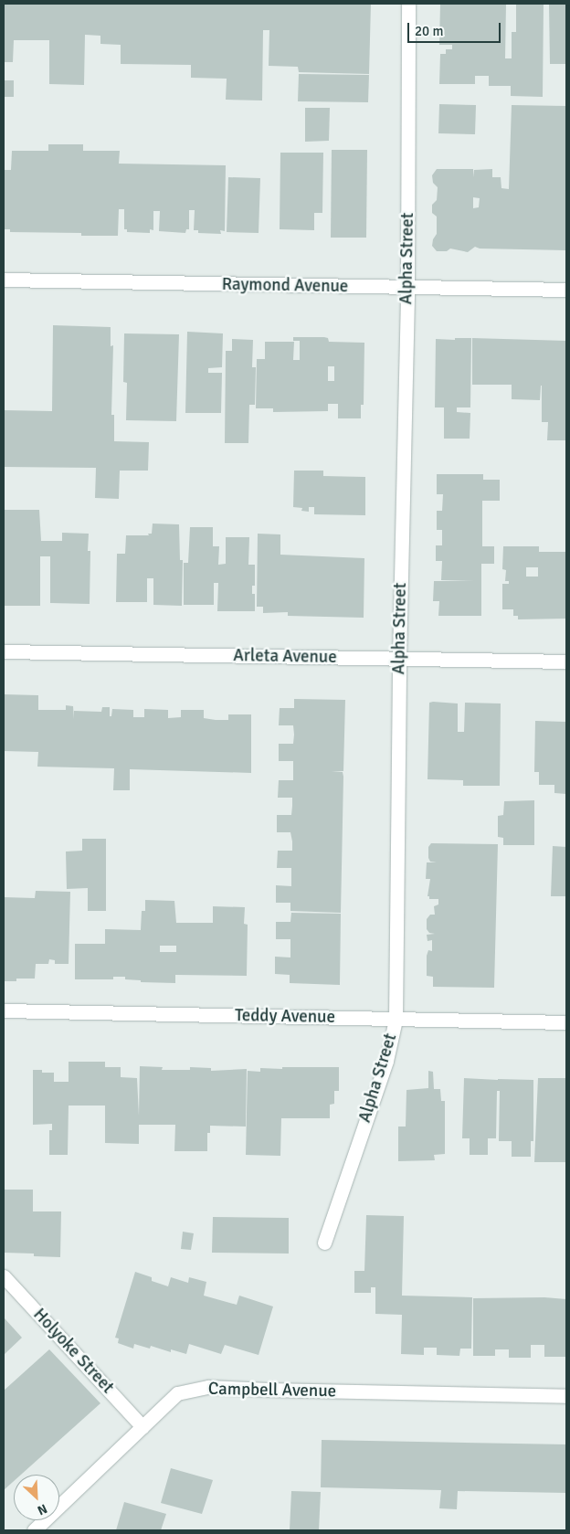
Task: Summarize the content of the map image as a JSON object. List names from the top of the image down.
{
  "streets": {
    "street": [
      "Alpha Street",
      "Raymond Avenue",
      "Arleta Avenue",
      "Teddy Avenue",
      "Holyoke Street",
      "Campbell Avenue"
    ]
  },
  "crossings": [
    ["Alpha Street", "Raymond Avenue"],
    ["Alpha Street", "Arleta Avenue"],
    ["Alpha Street", "Teddy Avenue"],
    ["Holyoke Street", "Campbell Avenue"]
  ],
  "scale_bar": "20 m",
  "north": "bottom right"
}
